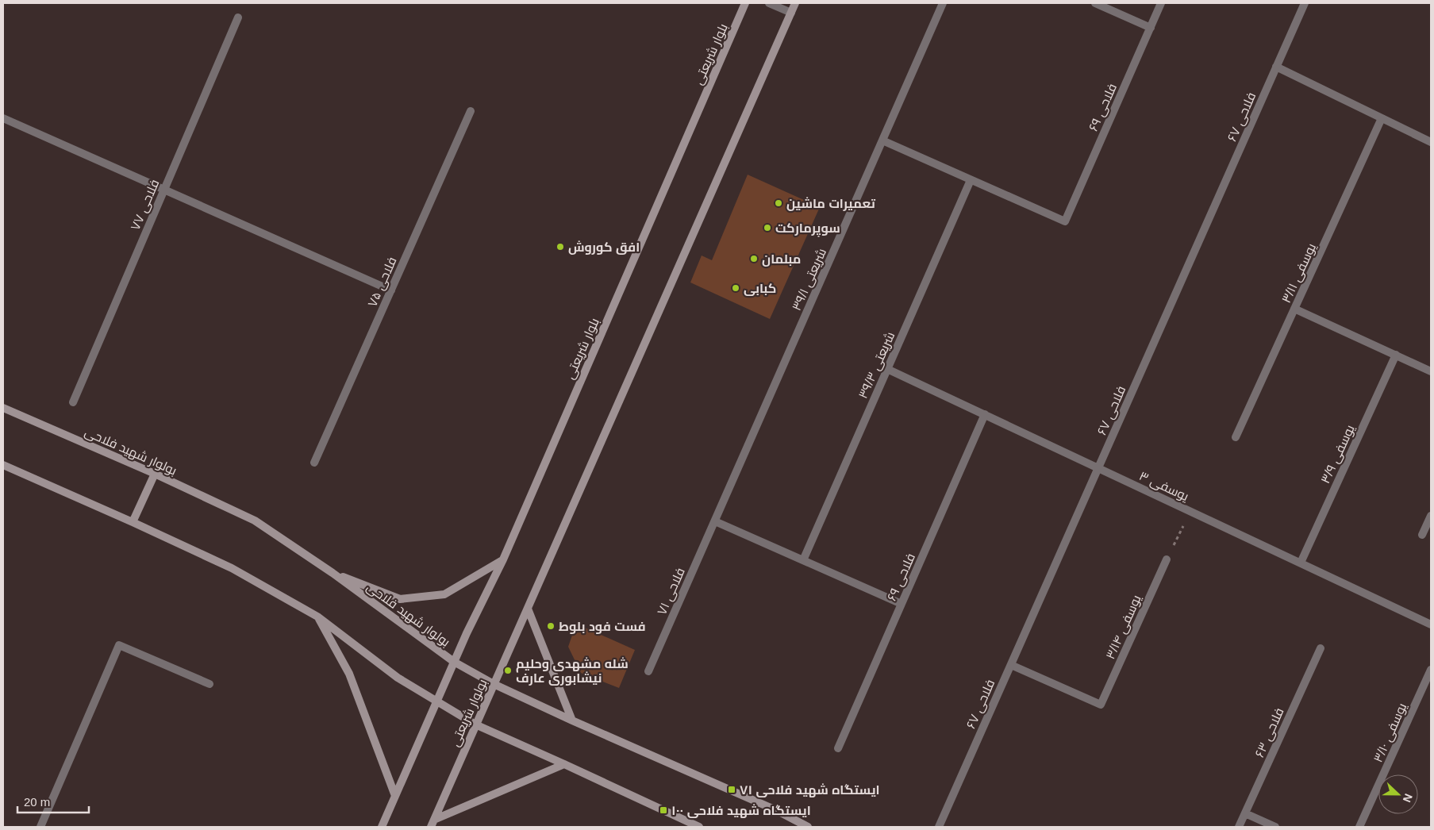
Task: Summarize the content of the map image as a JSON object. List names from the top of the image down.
{
  "streets": {
    "main road": ["بلوار شریعتی", "بولوار شهید فلاحی", "بولوار شریعتی"],
    "street": [
      "فلاحی ۶۹",
      "فلاحی ۶۷",
      "فلاحی ۷۷",
      "یوسفی ۳/۱۱",
      "شریعتی ۳۹/۱",
      "فلاحی ۷۵",
      "شریعتی ۳۹/۳",
      "یوسفی ۳/۹",
      "یوسفی ۳",
      "فلاحی ۷۱",
      "یوسفی ۳/۱۴",
      "فلاحی ۶۳",
      "یوسفی ۳/۱۰"
    ]
  },
  "crossings": [
    ["بلوار شریعتی", "بولوار شهید فلاحی"],
    ["فلاحی ۶۹", "شریعتی ۳۹/۳"],
    ["فلاحی ۶۹", "یوسفی ۳"],
    ["فلاحی ۶۷", "یوسفی ۳"],
    ["فلاحی ۶۷", "یوسفی ۳/۱۴"],
    ["شریعتی ۳۹/۱", "فلاحی ۷۱"],
    ["شریعتی ۳۹/۳", "یوسفی ۳"],
    ["بولوار شهید فلاحی", "بولوار شریعتی"],
    ["یوسفی ۳/۹", "یوسفی ۳"]
  ],
  "places": {
    "other": [
      "تعمیرات ماشین",
      "سوپرمارکت",
      "افق کوروش",
      "مبلمان",
      "کبابی",
      "فست فود بلوط",
      "شله مشهدی وحلیم نیشابوری عارف"
    ],
    "transit": ["ایستگاه شهید فلاحی ۷۱", "ایستگاه شهید فلاحی ۱۰۰"]
  },
  "scale_bar": "20 m",
  "north": "right"
}
